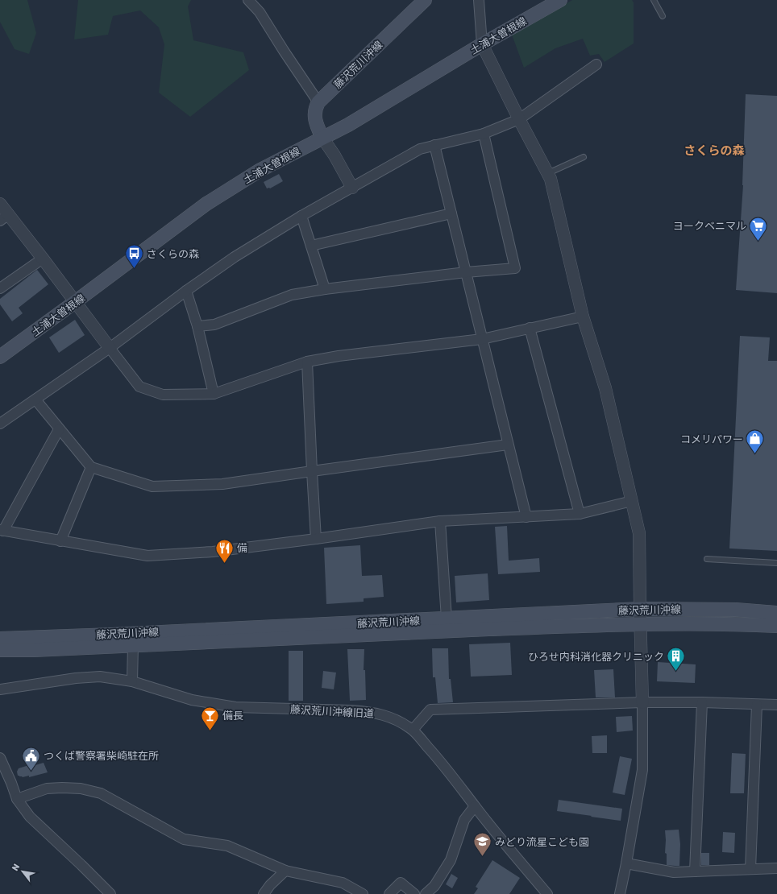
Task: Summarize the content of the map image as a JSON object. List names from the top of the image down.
{
  "streets": {
    "main road": ["土浦大曽根線", "藤沢荒川沖線"],
    "street": ["藤沢荒川沖線旧道"]
  },
  "districts": ["さくらの森"],
  "places": {
    "supermarket": ["ヨークベニマル"],
    "bus stop": ["さくらの森"],
    "shop": ["コメリパワー"],
    "restaurant": ["備"],
    "building": ["ひろせ内科消化器クリニック"],
    "bar": ["備長"],
    "public building": ["つくば警察署柴崎駐在所"],
    "school or university": ["みどり流星こども園"]
  },
  "north": "top left"
}
